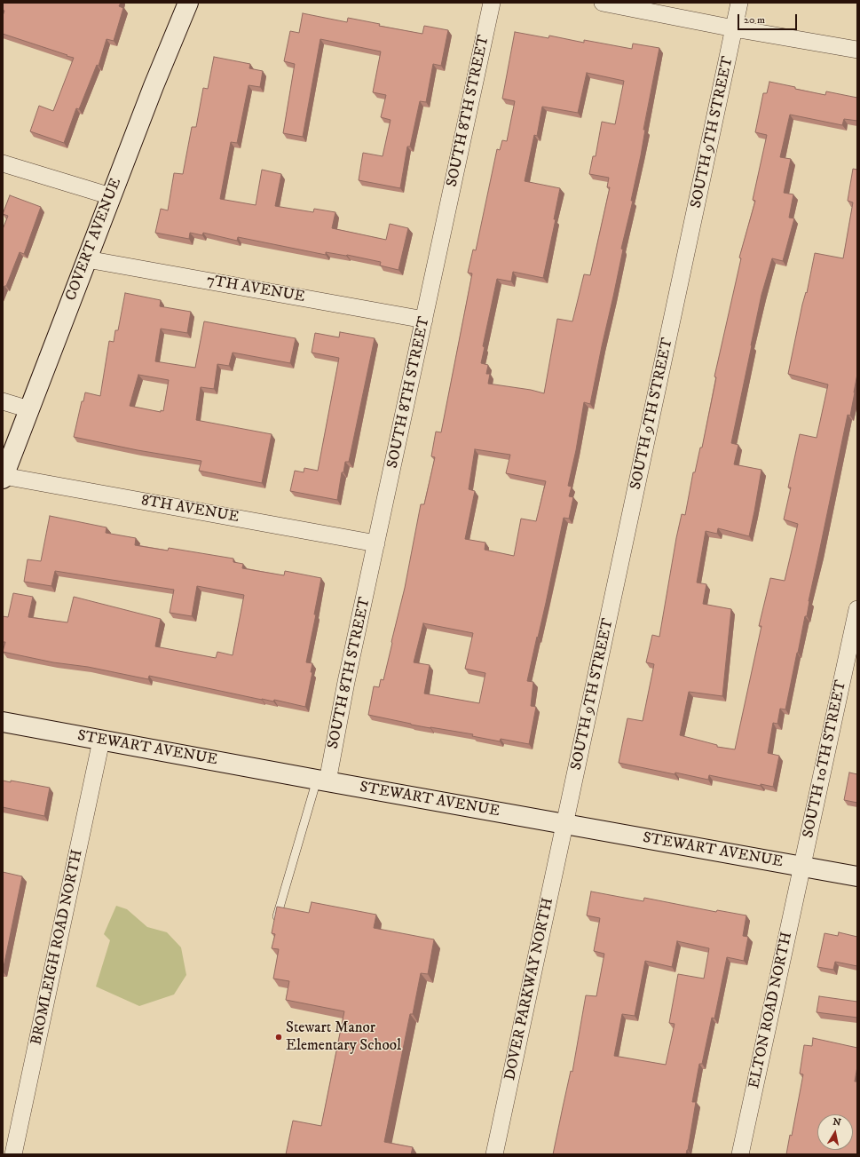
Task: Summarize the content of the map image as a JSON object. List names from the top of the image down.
{
  "streets": {
    "main road": ["COVERT AVENUE", "STEWART AVENUE"],
    "street": [
      "SOUTH 8TH STREET",
      "SOUTH 9TH STREET",
      "7TH AVENUE",
      "8TH AVENUE",
      "SOUTH 10TH STREET",
      "BROMLEIGH ROAD NORTH",
      "DOVER PARKWAY NORTH",
      "ELTON ROAD NORTH"
    ]
  },
  "crossings": [
    ["SOUTH 8TH STREET", "7TH AVENUE"],
    ["SOUTH 8TH STREET", "8TH AVENUE"],
    ["SOUTH 8TH STREET", "STEWART AVENUE"],
    ["SOUTH 9TH STREET", "STEWART AVENUE"],
    ["SOUTH 9TH STREET", "DOVER PARKWAY NORTH"],
    ["COVERT AVENUE", "7TH AVENUE"],
    ["COVERT AVENUE", "8TH AVENUE"],
    ["STEWART AVENUE", "SOUTH 10TH STREET"],
    ["STEWART AVENUE", "BROMLEIGH ROAD NORTH"],
    ["STEWART AVENUE", "DOVER PARKWAY NORTH"],
    ["STEWART AVENUE", "ELTON ROAD NORTH"],
    ["SOUTH 10TH STREET", "ELTON ROAD NORTH"]
  ],
  "places": ["Stewart Manor Elementary School"],
  "scale_bar": "20 m",
  "north": "top"
}
